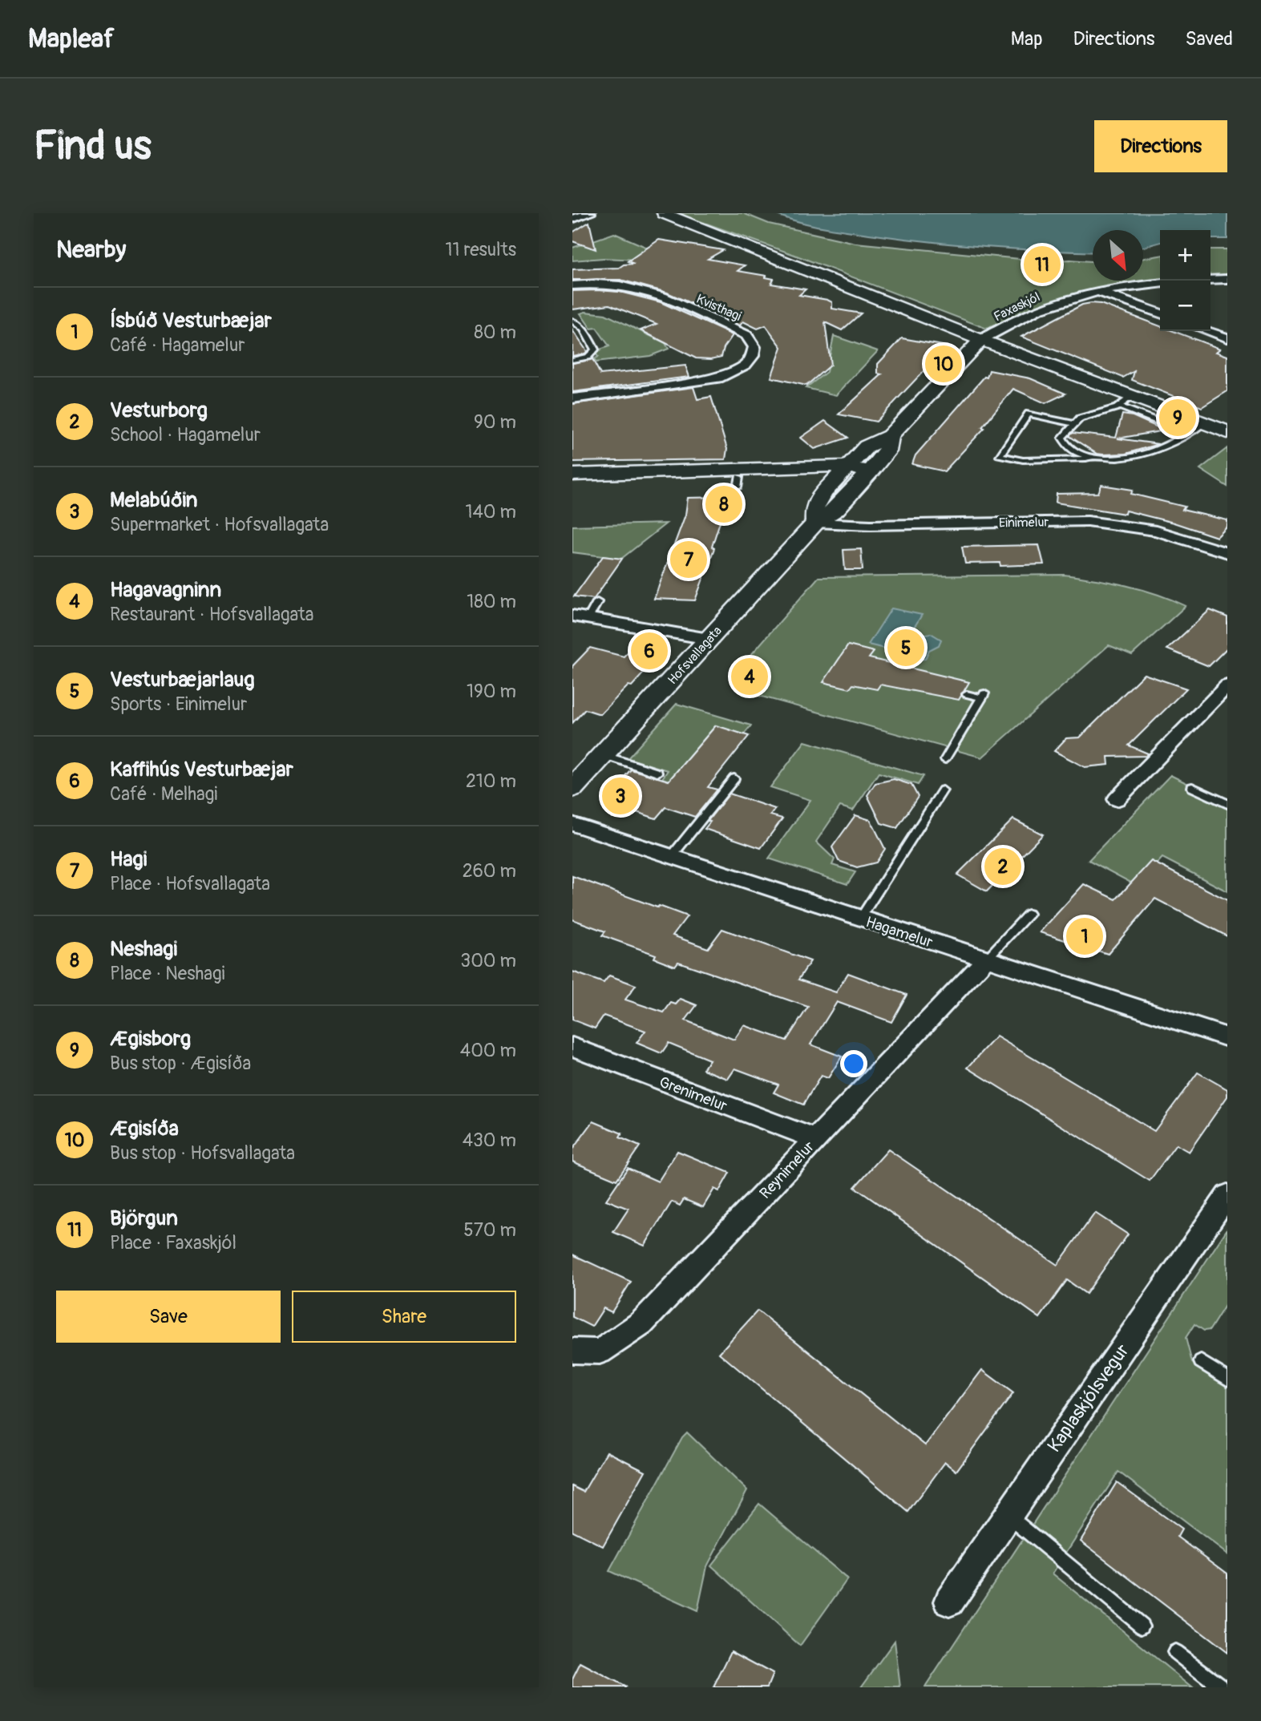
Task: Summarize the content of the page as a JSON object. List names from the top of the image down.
{
  "streets": {
    "street": [
      "Faxaskjól",
      "Kvisthagi",
      "Einimelur",
      "Hofsvallagata",
      "Hagamelur",
      "Grenimelur",
      "Reynimelur",
      "Kaplaskjólsvegur"
    ]
  },
  "crossings": [
    ["Faxaskjól", "Hofsvallagata"],
    ["Einimelur", "Hofsvallagata"],
    ["Hagamelur", "Reynimelur"],
    ["Grenimelur", "Reynimelur"]
  ],
  "north": "bottom right",
  "page": {
    "header": "Mapleaf",
    "nav": ["Map", "Directions", "Saved"],
    "buttons": [
      "Directions",
      ["Save", "Share"]
    ],
    "title": "Find us",
    "heading": ["Nearby", "11 results"],
    "map_buttons": ["+", "−"],
    "pins": [
      "11",
      "10",
      "9",
      "8",
      "7",
      "5",
      "6",
      "4",
      "3",
      "2",
      "1"
    ],
    "list": [
      {
        "mark": "1",
        "name": "Ísbúð Vesturbæjar",
        "note": "Café · Hagamelur",
        "value": "80 m"
      },
      {
        "mark": "2",
        "name": "Vesturborg",
        "note": "School · Hagamelur",
        "value": "90 m"
      },
      {
        "mark": "3",
        "name": "Melabúðin",
        "note": "Supermarket · Hofsvallagata",
        "value": "140 m"
      },
      {
        "mark": "4",
        "name": "Hagavagninn",
        "note": "Restaurant · Hofsvallagata",
        "value": "180 m"
      },
      {
        "mark": "5",
        "name": "Vesturbæjarlaug",
        "note": "Sports · Einimelur",
        "value": "190 m"
      },
      {
        "mark": "6",
        "name": "Kaffihús Vesturbæjar",
        "note": "Café · Melhagi",
        "value": "210 m"
      },
      {
        "mark": "7",
        "name": "Hagi",
        "note": "Place · Hofsvallagata",
        "value": "260 m"
      },
      {
        "mark": "8",
        "name": "Neshagi",
        "note": "Place · Neshagi",
        "value": "300 m"
      },
      {
        "mark": "9",
        "name": "Ægisborg",
        "note": "Bus stop · Ægisíða",
        "value": "400 m"
      },
      {
        "mark": "10",
        "name": "Ægisíða",
        "note": "Bus stop · Hofsvallagata",
        "value": "430 m"
      },
      {
        "mark": "11",
        "name": "Björgun",
        "note": "Place · Faxaskjól",
        "value": "570 m"
      }
    ]
  }
}
